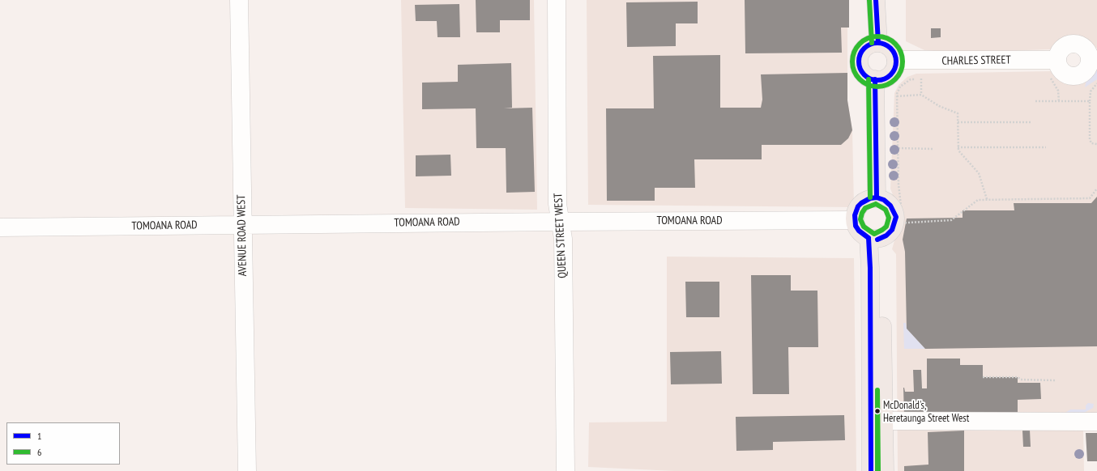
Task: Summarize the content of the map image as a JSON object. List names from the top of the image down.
{
  "streets": {
    "street": [
      "CHARLES STREET",
      "TOMOANA ROAD",
      "AVENUE ROAD WEST",
      "QUEEN STREET WEST"
    ]
  },
  "crossings": [
    ["TOMOANA ROAD", "AVENUE ROAD WEST"],
    ["TOMOANA ROAD", "QUEEN STREET WEST"]
  ],
  "places": ["McDonald's, Heretaunga Street West"],
  "lines": ["transit line 1", "transit line 6"],
  "legend": ["1", "6"]
}
